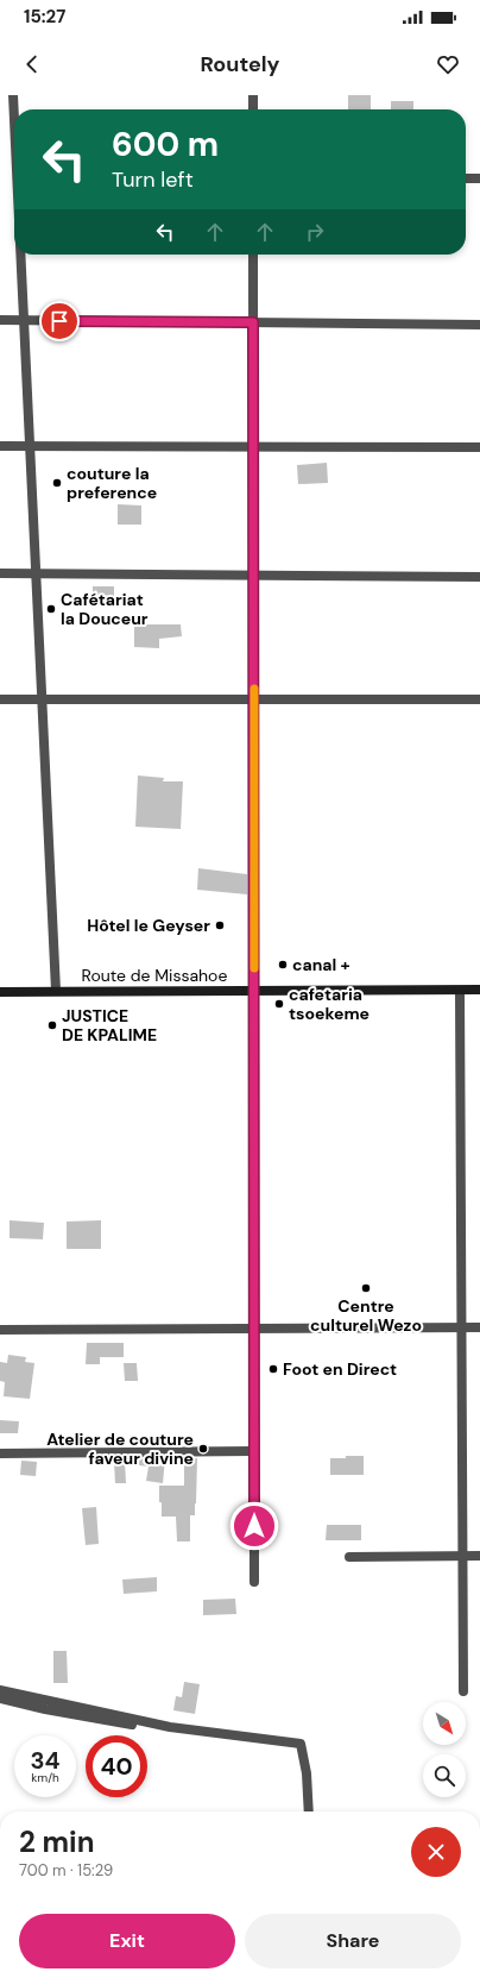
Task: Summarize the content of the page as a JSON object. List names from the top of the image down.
{
  "streets": {
    "main road": ["Route de Missahoe"]
  },
  "places": [
    "couture la preference",
    "Cafétariat la Douceur",
    "Hôtel le Geyser",
    "canal +",
    "cafetaria tsoekeme",
    "JUSTICE DE KPALIME",
    "Centre culturel Wezo",
    "Foot en Direct",
    "Atelier de couture faveur divine"
  ],
  "north": "bottom right",
  "page": {
    "status": "15:27",
    "header": "Routely",
    "turn": ["600 m", "Turn left"],
    "speed": "34 km/h",
    "limit": "40",
    "heading": ["2 min", "700 m · 15:29"],
    "buttons": ["Exit", "Share"]
  }
}
